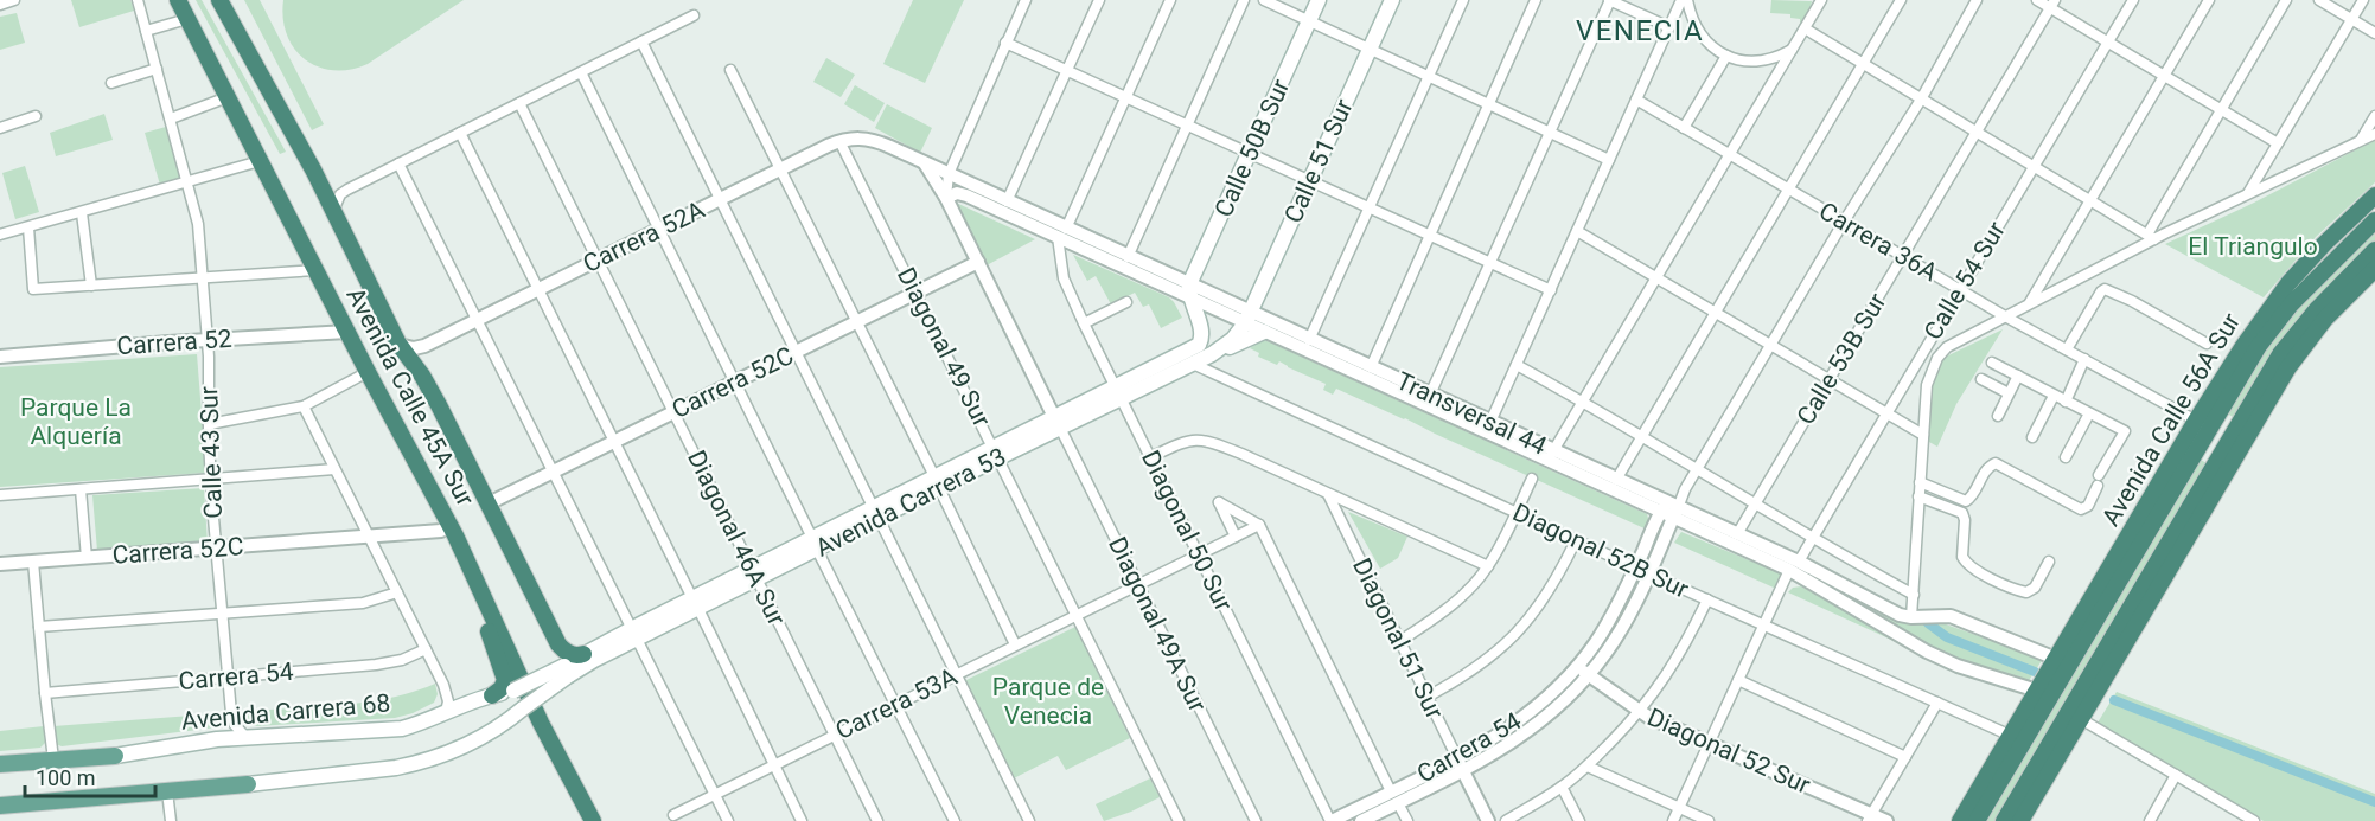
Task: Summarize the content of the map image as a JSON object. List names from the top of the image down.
{
  "streets": {
    "highway": ["Avenida Calle 45A Sur", "Avenida Calle 56A Sur"],
    "main road": [
      "Calle 50B Sur",
      "Calle 51 Sur",
      "Avenida Carrera 53",
      "Avenida Carrera 68"
    ],
    "street": [
      "Carrera 52A",
      "Carrera 36A",
      "Calle 54 Sur",
      "Carrera 52",
      "Diagonal 49 Sur",
      "Calle 53B Sur",
      "Carrera 52C",
      "Transversal 44",
      "Calle 43 Sur",
      "Diagonal 50 Sur",
      "Diagonal 46A Sur",
      "Diagonal 52B Sur",
      "Diagonal 49A Sur",
      "Diagonal 51 Sur",
      "Carrera 54",
      "Carrera 53A",
      "Diagonal 52 Sur"
    ]
  },
  "crossings": [
    ["Calle 50B Sur", "Transversal 44"],
    ["Calle 50B Sur", "Avenida Carrera 53"],
    ["Calle 51 Sur", "Transversal 44"],
    ["Calle 51 Sur", "Avenida Carrera 53"],
    ["Carrera 52A", "Diagonal 49 Sur"],
    ["Carrera 52A", "Avenida Calle 45A Sur"],
    ["Carrera 52A", "Transversal 44"],
    ["Carrera 52A", "Diagonal 46A Sur"],
    ["Carrera 36A", "Calle 54 Sur"],
    ["Carrera 36A", "Calle 53B Sur"],
    ["Carrera 36A", "Avenida Calle 56A Sur"],
    ["Calle 54 Sur", "Transversal 44"],
    ["Calle 54 Sur", "Diagonal 52B Sur"],
    ["Calle 54 Sur", "Diagonal 52 Sur"],
    ["Carrera 52", "Avenida Calle 45A Sur"],
    ["Carrera 52", "Calle 43 Sur"],
    ["Diagonal 49 Sur", "Carrera 52C"],
    ["Diagonal 49 Sur", "Avenida Carrera 53"],
    ["Diagonal 49 Sur", "Carrera 53A"],
    ["Calle 53B Sur", "Transversal 44"],
    ["Carrera 52C", "Avenida Calle 45A Sur"],
    ["Carrera 52C", "Calle 43 Sur"],
    ["Carrera 52C", "Diagonal 46A Sur"],
    ["Carrera 52C", "Diagonal 49A Sur"],
    ["Avenida Calle 45A Sur", "Avenida Carrera 53"],
    ["Transversal 44", "Avenida Calle 56A Sur"],
    ["Transversal 44", "Avenida Carrera 53"],
    ["Transversal 44", "Diagonal 50 Sur"],
    ["Transversal 44", "Diagonal 49A Sur"],
    ["Transversal 44", "Carrera 54"],
    ["Calle 43 Sur", "Carrera 54"],
    ["Calle 43 Sur", "Avenida Carrera 68"],
    ["Avenida Carrera 53", "Diagonal 50 Sur"],
    ["Avenida Carrera 53", "Diagonal 46A Sur"],
    ["Avenida Carrera 53", "Diagonal 52B Sur"],
    ["Avenida Carrera 53", "Diagonal 49A Sur"],
    ["Avenida Carrera 53", "Avenida Carrera 68"],
    ["Diagonal 50 Sur", "Carrera 54"],
    ["Diagonal 50 Sur", "Carrera 53A"],
    ["Diagonal 46A Sur", "Carrera 53A"],
    ["Diagonal 52B Sur", "Carrera 54"],
    ["Diagonal 49A Sur", "Carrera 53A"],
    ["Diagonal 51 Sur", "Carrera 54"],
    ["Carrera 54", "Diagonal 52 Sur"]
  ],
  "districts": ["VENECIA"],
  "parks": ["El Triangulo", "Parque La Alquería", "Parque de Venecia"],
  "scale_bar": "100 m"
}
